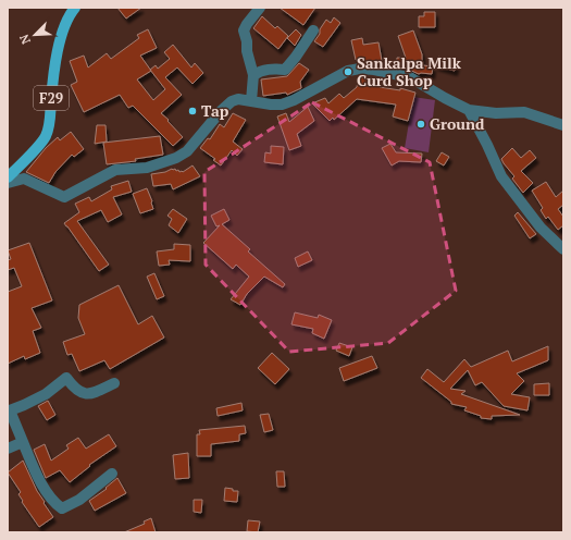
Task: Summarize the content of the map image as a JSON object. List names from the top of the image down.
{
  "streets": {
    "main road": ["F29"]
  },
  "places": ["Sankalpa Milk Curd Shop", "Tap", "Ground"],
  "north": "bottom left"
}
